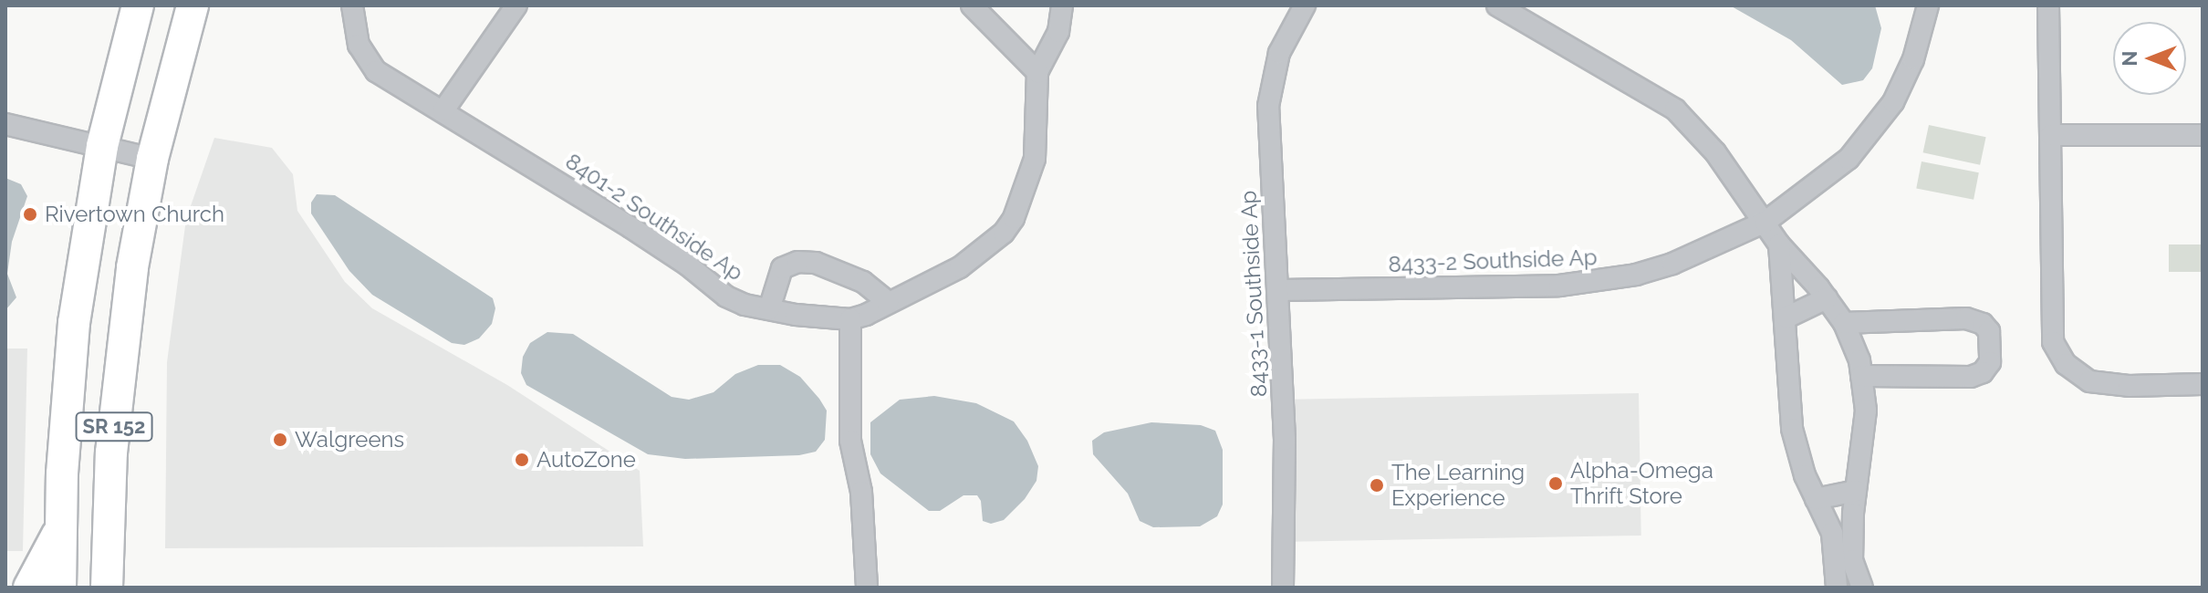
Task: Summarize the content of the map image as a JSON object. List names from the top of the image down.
{
  "streets": {
    "main road": ["SR 152"],
    "street": ["8401-2 Southside Ap", "8433-2 Southside Ap", "8433-1 Southside Ap"]
  },
  "crossings": [
    ["8433-2 Southside Ap", "8433-1 Southside Ap"]
  ],
  "places": [
    "Rivertown Church",
    "Walgreens",
    "AutoZone",
    "Alpha-Omega Thrift Store",
    "The Learning Experience"
  ],
  "north": "left"
}
